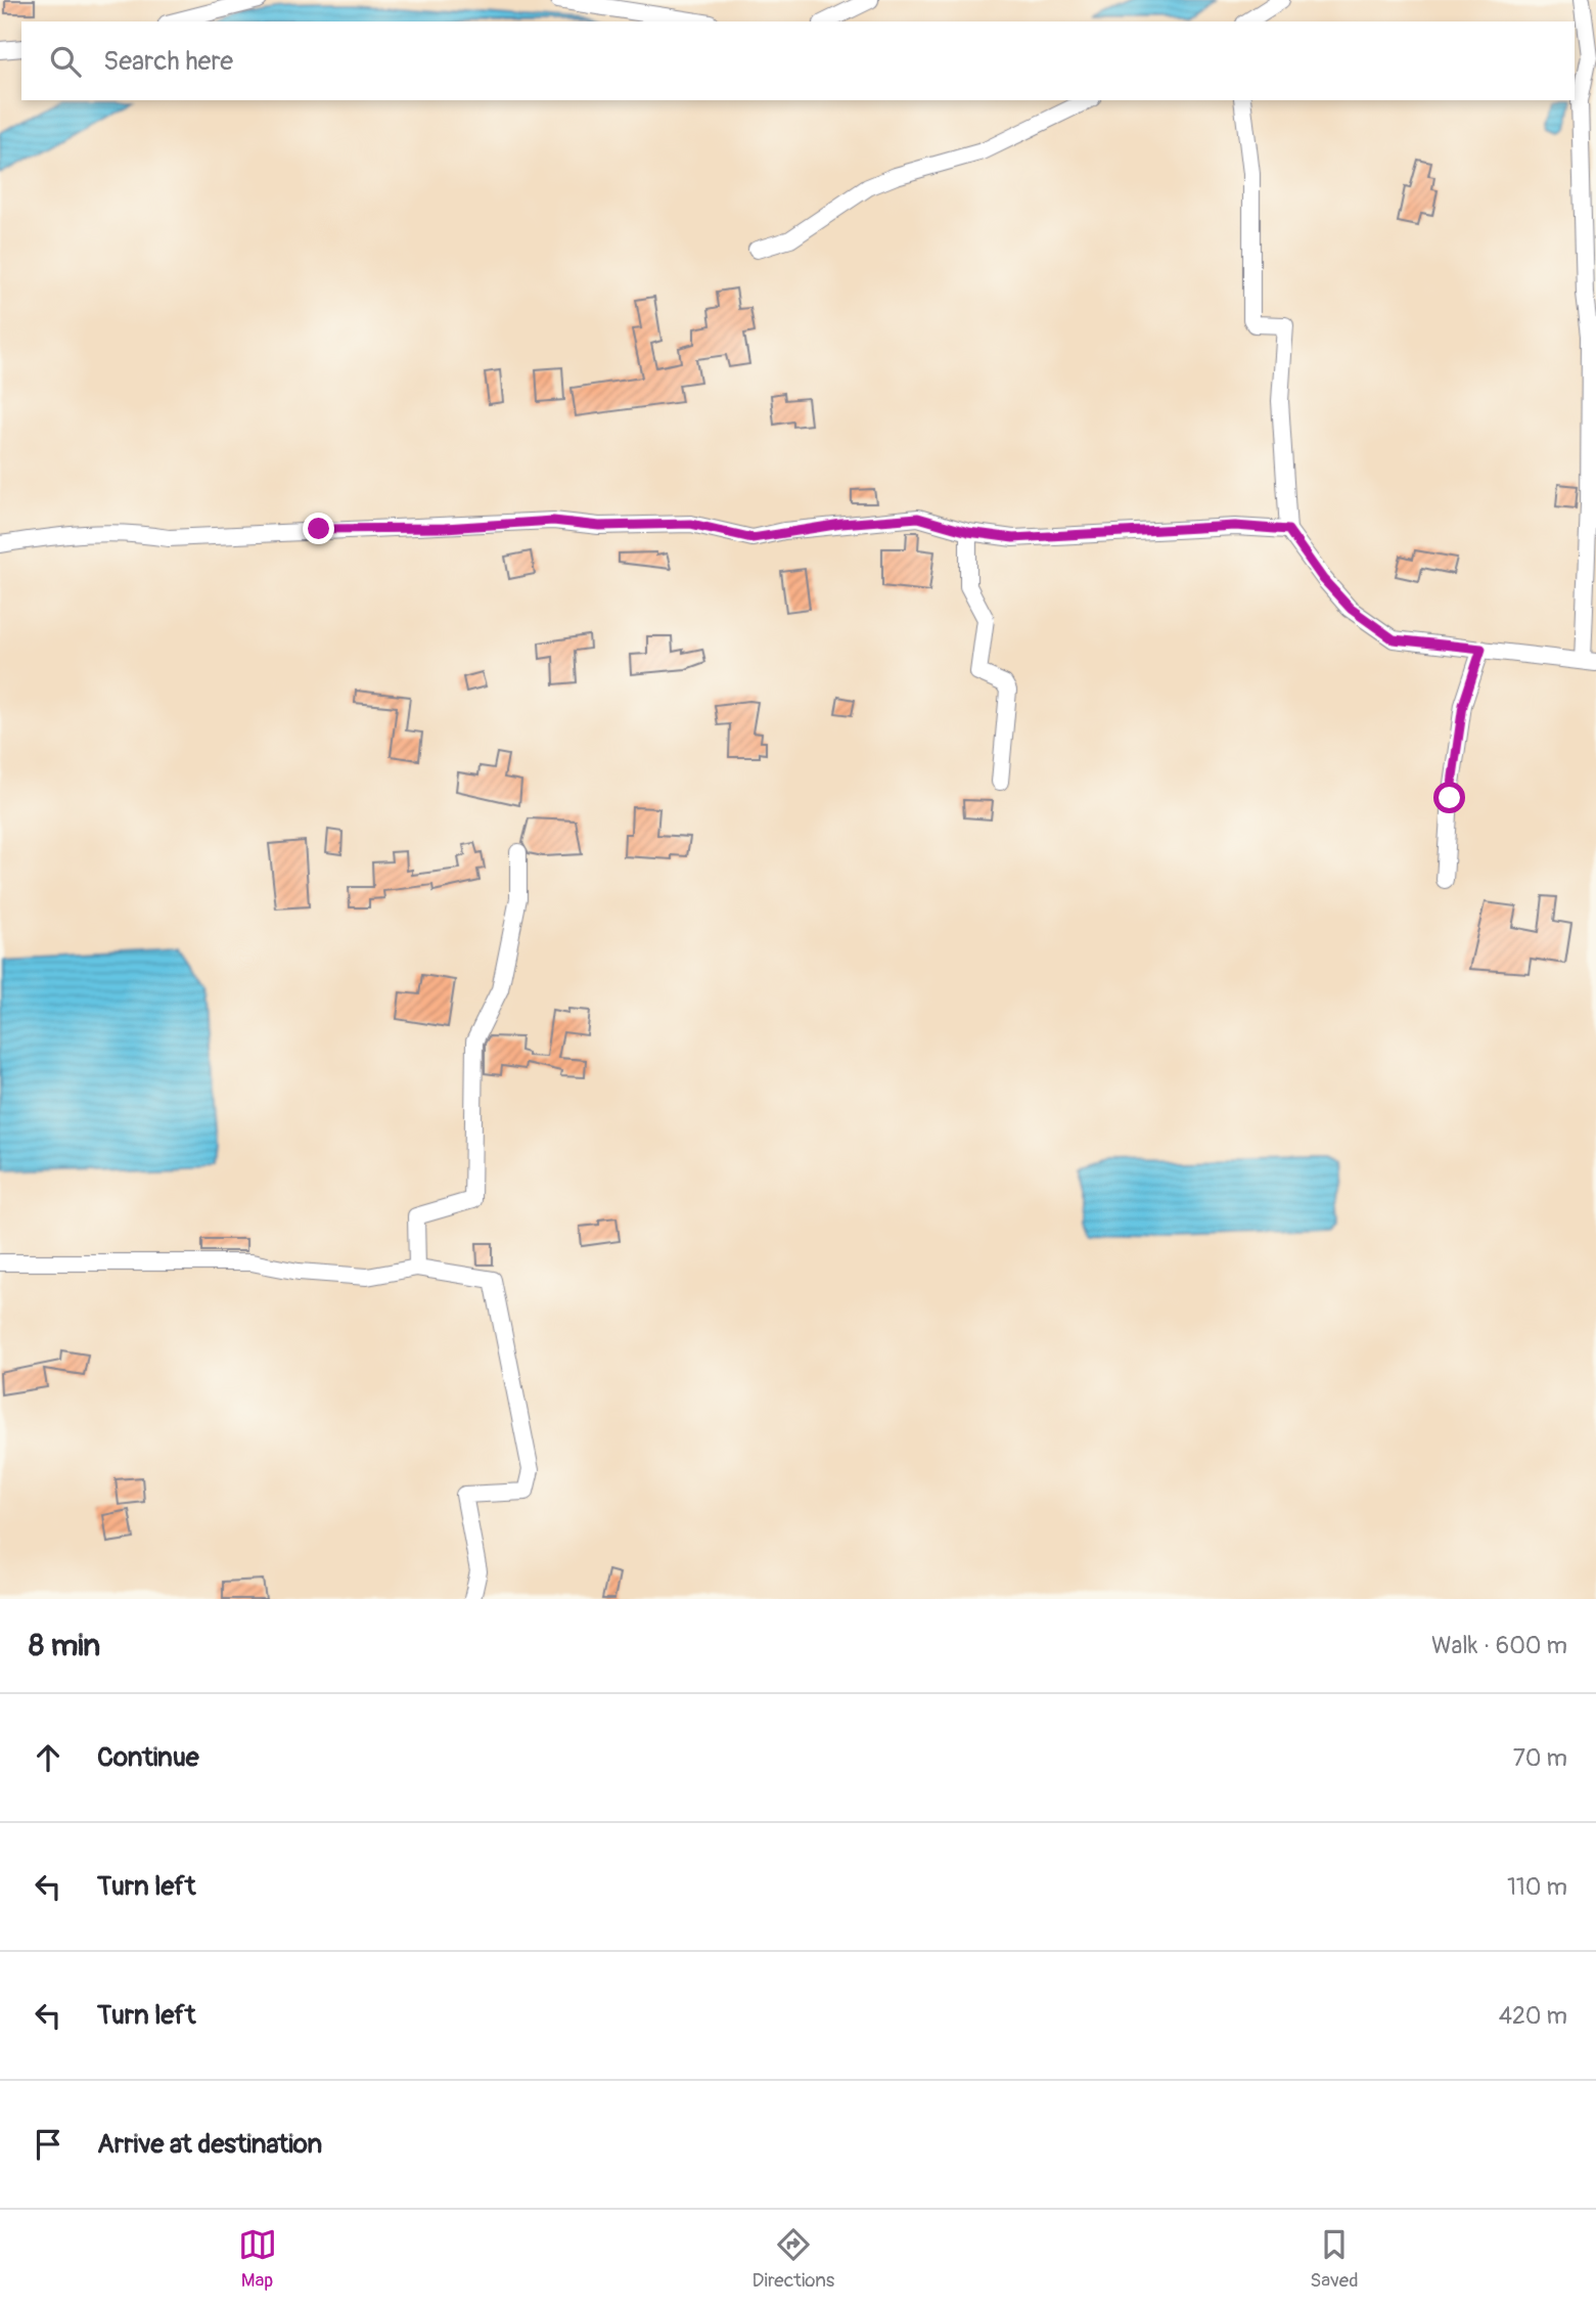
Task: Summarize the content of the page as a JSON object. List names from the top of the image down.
{
  "page": {
    "search": "Search here",
    "heading": ["8 min", "Walk · 600 m"],
    "list": [
      ["Continue", "70 m"],
      ["Turn left", "110 m"],
      ["Turn left", "420 m"],
      "Arrive at destination"
    ],
    "nav": ["Map", "Directions", "Saved"]
  }
}
